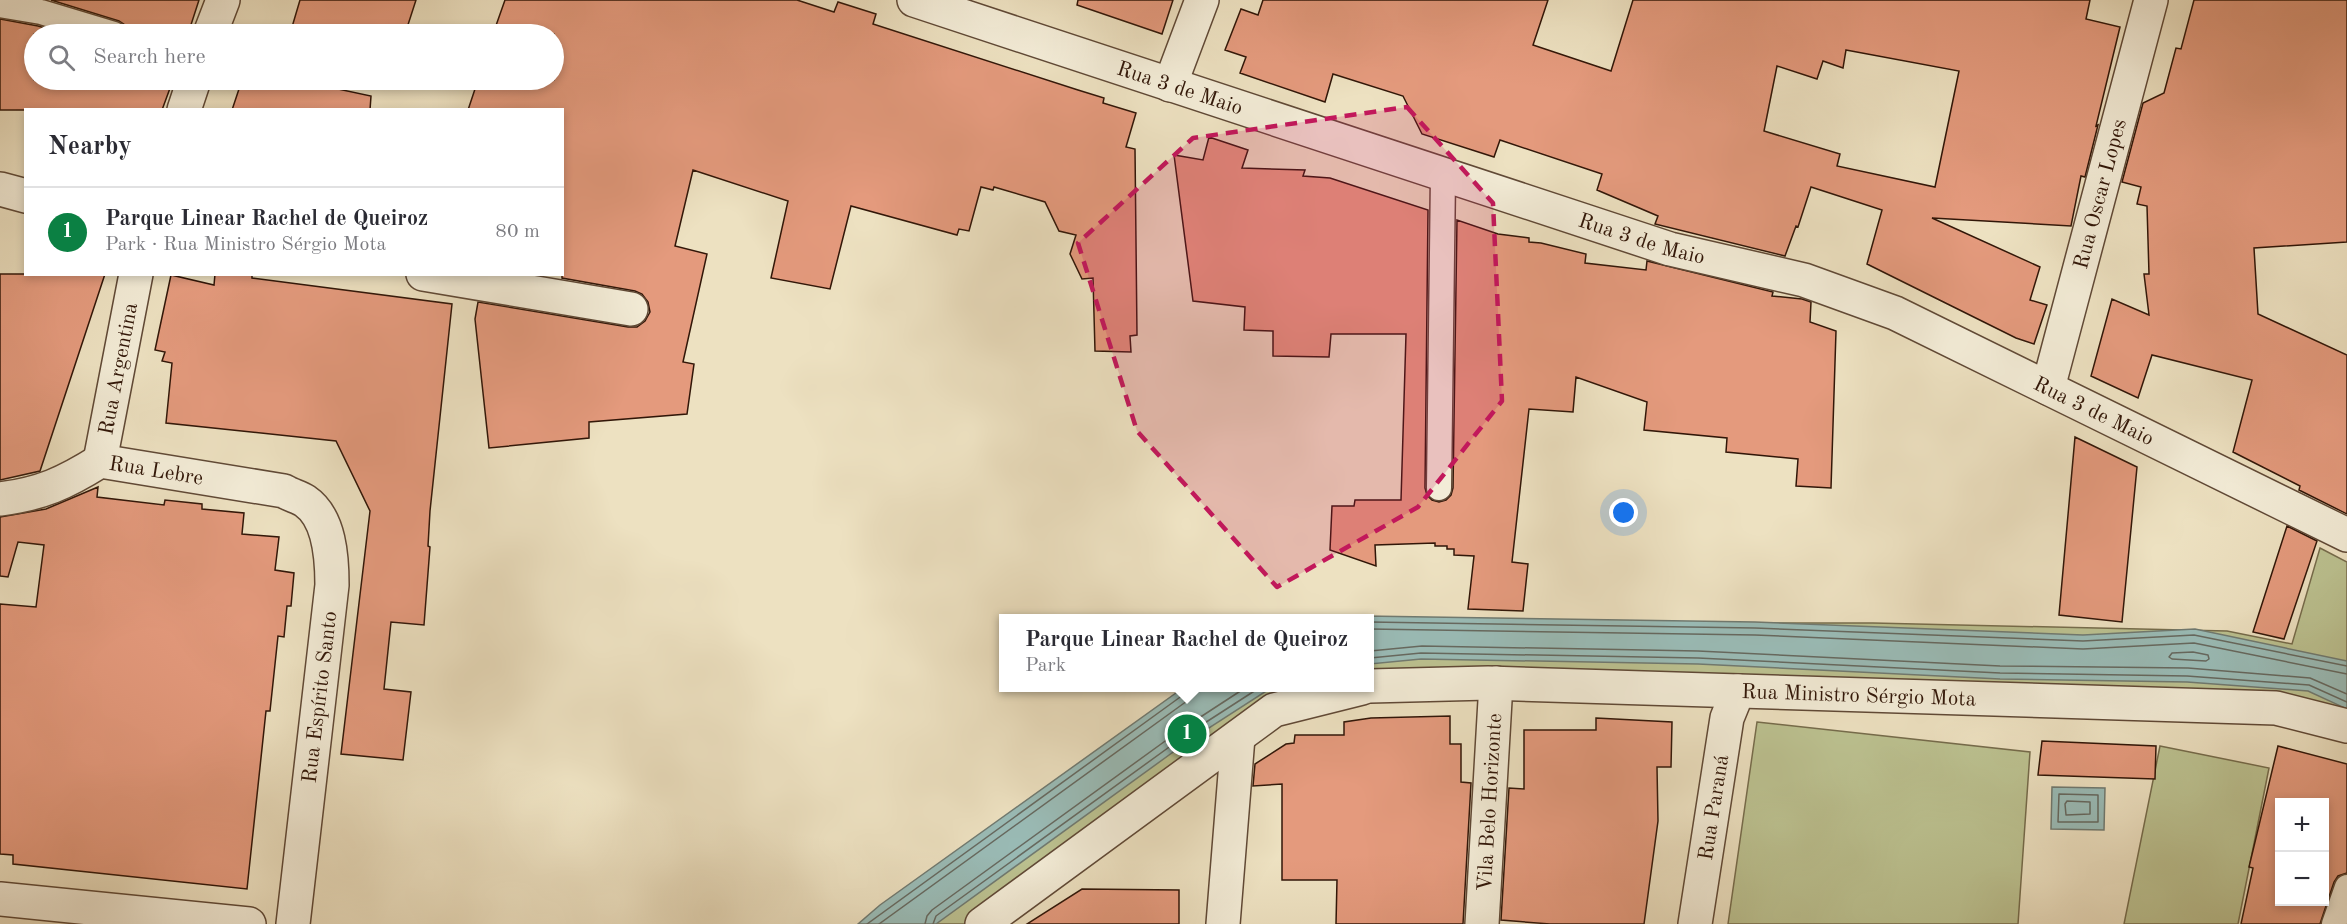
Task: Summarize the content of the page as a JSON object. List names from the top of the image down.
{
  "streets": {
    "street": [
      "Rua 3 de Maio",
      "Rua Oscar Lopes",
      "Rua Argentina",
      "Rua Lebre",
      "Rua Ministro Sérgio Mota",
      "Rua Espírito Santo",
      "Vila Belo Horizonte",
      "Rua Paraná"
    ]
  },
  "crossings": [
    ["Rua 3 de Maio", "Rua Oscar Lopes"],
    ["Rua Argentina", "Rua Lebre"],
    ["Rua Lebre", "Rua Espírito Santo"],
    ["Rua Ministro Sérgio Mota", "Vila Belo Horizonte"],
    ["Rua Ministro Sérgio Mota", "Rua Paraná"]
  ],
  "page": {
    "search": "Search here",
    "heading": "Nearby",
    "list": [
      {
        "mark": "1",
        "name": "Parque Linear Rachel de Queiroz",
        "note": "Park · Rua Ministro Sérgio Mota",
        "value": "80 m"
      }
    ],
    "popup": ["Parque Linear Rachel de Queiroz", "Park"],
    "pins": "1",
    "map_buttons": ["+", "−"]
  }
}
